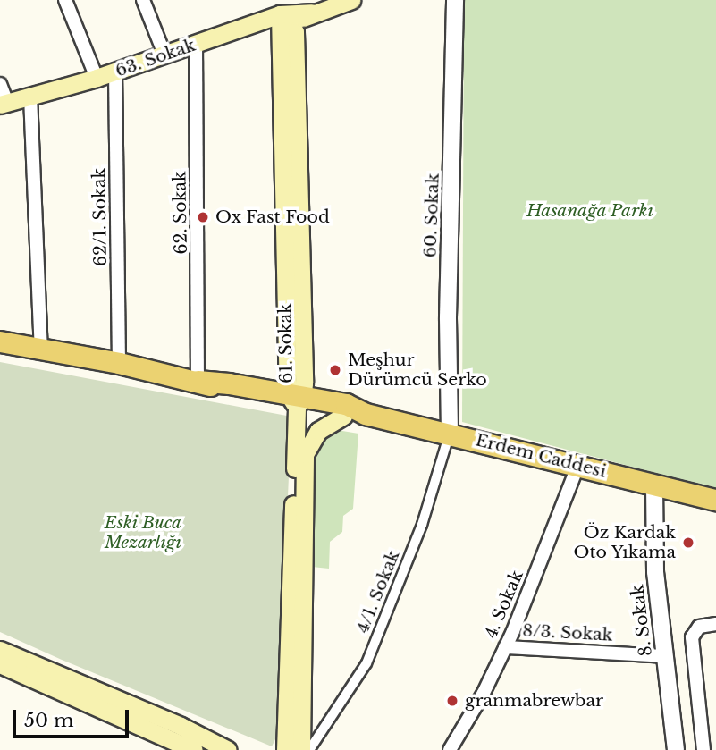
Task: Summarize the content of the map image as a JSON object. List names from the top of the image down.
{
  "streets": {
    "main road": ["63. Sokak", "61. Sokak", "Erdem Caddesi"],
    "street": [
      "62. Sokak",
      "60. Sokak",
      "62/1. Sokak",
      "4/1. Sokak",
      "4. Sokak",
      "8. Sokak",
      "8/3. Sokak"
    ]
  },
  "crossings": [
    ["63. Sokak", "62. Sokak"],
    ["63. Sokak", "62/1. Sokak"],
    ["63. Sokak", "61. Sokak"],
    ["62. Sokak", "Erdem Caddesi"],
    ["60. Sokak", "Erdem Caddesi"],
    ["60. Sokak", "4/1. Sokak"],
    ["62/1. Sokak", "Erdem Caddesi"],
    ["61. Sokak", "Erdem Caddesi"],
    ["Erdem Caddesi", "4/1. Sokak"],
    ["Erdem Caddesi", "4. Sokak"],
    ["Erdem Caddesi", "8. Sokak"],
    ["4. Sokak", "8/3. Sokak"],
    ["8. Sokak", "8/3. Sokak"]
  ],
  "parks": ["Hasanağa Parkı", "Eski Buca Mezarlığı"],
  "places": [
    "Ox Fast Food",
    "Meşhur Dürümcü Serko",
    "Öz Kardak Oto Yıkama",
    "granmabrewbar"
  ],
  "scale_bar": "50 m"
}
